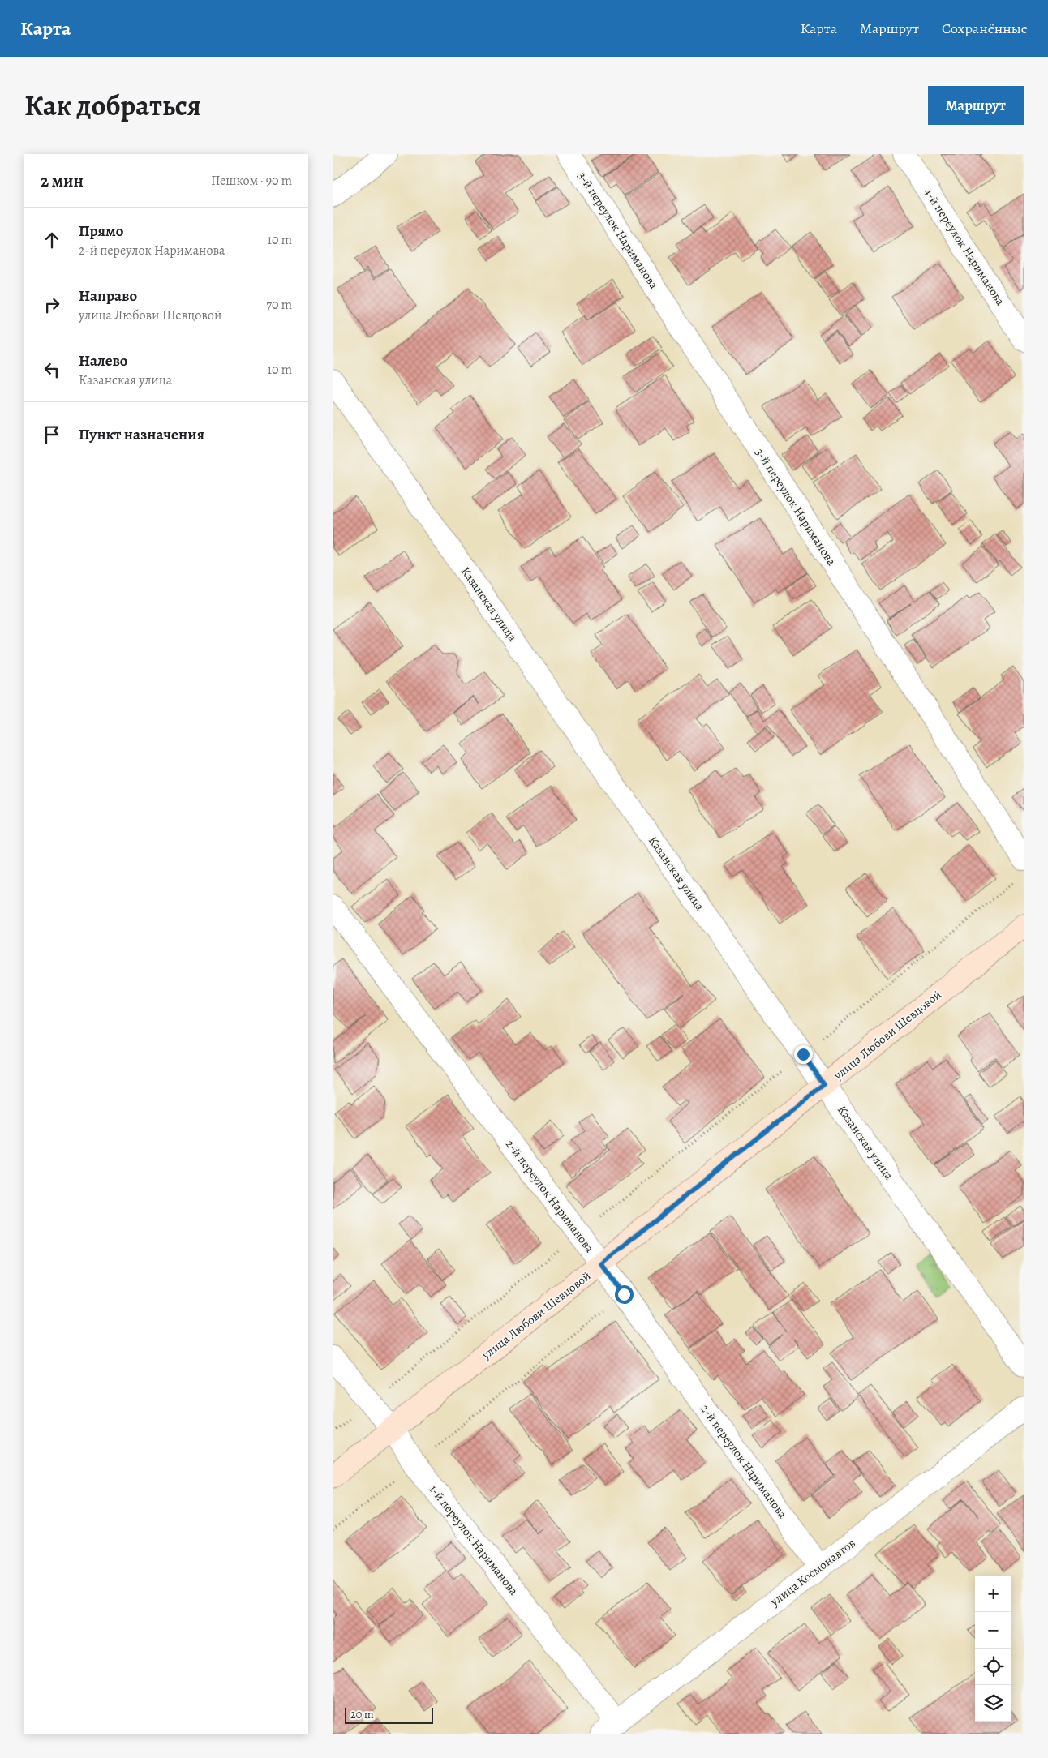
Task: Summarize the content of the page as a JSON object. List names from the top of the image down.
{
  "streets": {
    "street": [
      "3-й переулок Нариманова",
      "4-й переулок Нариманова",
      "Казанская улица",
      "улица Любови Шевцовой",
      "2-й переулок Нариманова",
      "1-й переулок Нариманова",
      "улица Космонавтов"
    ]
  },
  "crossings": [
    ["Казанская улица", "улица Любови Шевцовой"],
    ["улица Любови Шевцовой", "2-й переулок Нариманова"],
    ["улица Любови Шевцовой", "1-й переулок Нариманова"],
    ["2-й переулок Нариманова", "улица Космонавтов"],
    ["1-й переулок Нариманова", "улица Космонавтов"]
  ],
  "scale_bar": "20 m",
  "page": {
    "header": "Карта",
    "nav": ["Карта", "Маршрут", "Сохранённые"],
    "title": "Как добраться",
    "buttons": "Маршрут",
    "heading": ["2 мин", "Пешком · 90 m"],
    "list": [
      ["Прямо", "2-й переулок Нариманова", "10 m"],
      ["Направо", "улица Любови Шевцовой", "70 m"],
      ["Налево", "Казанская улица", "10 m"],
      "Пункт назначения"
    ],
    "map_buttons": ["+", "−"],
    "scale": "20 m"
  }
}
